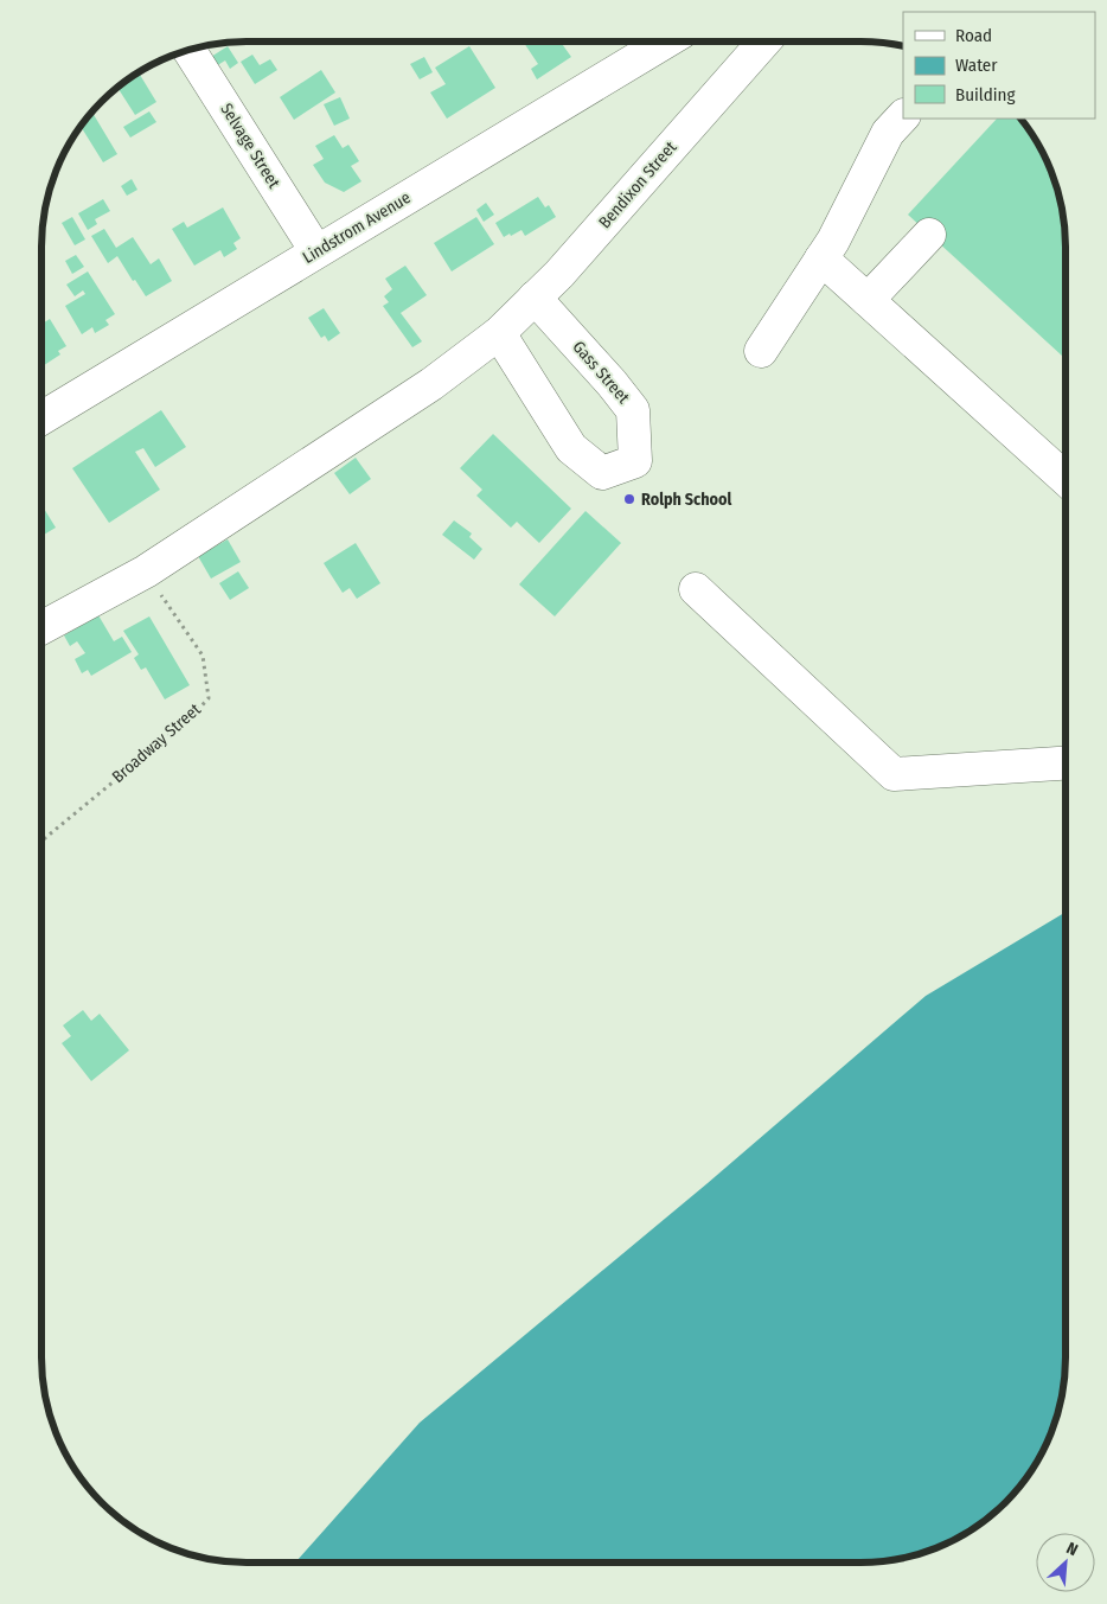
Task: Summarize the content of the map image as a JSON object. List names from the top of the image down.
{
  "streets": {
    "street": [
      "Selvage Street",
      "Bendixon Street",
      "Lindstrom Avenue",
      "Gass Street"
    ],
    "path": ["Broadway Street"]
  },
  "crossings": [
    ["Selvage Street", "Lindstrom Avenue"],
    ["Bendixon Street", "Gass Street"],
    ["Bendixon Street", "Broadway Street"]
  ],
  "places": ["Rolph School"],
  "legend": ["Road", "Water", "Building"],
  "north": "top right"
}
